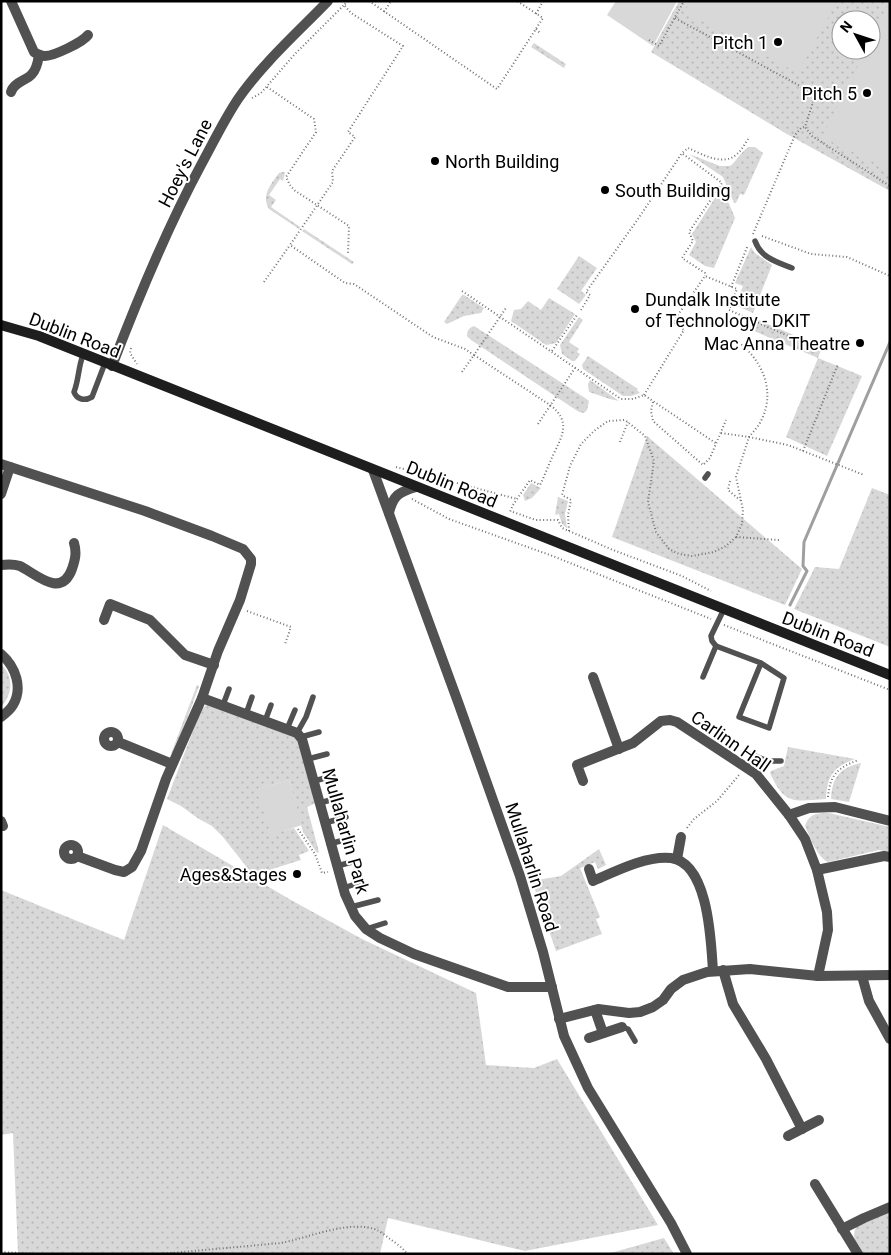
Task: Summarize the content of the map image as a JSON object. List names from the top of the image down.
{
  "streets": {
    "main road": ["Dublin Road"],
    "street": [
      "Hoey's Lane",
      "Carlinn Hall",
      "Mullaharlin Park",
      "Mullaharlin Road"
    ]
  },
  "crossings": [
    ["Hoey's Lane", "Dublin Road"],
    ["Dublin Road", "Mullaharlin Road"],
    ["Mullaharlin Park", "Mullaharlin Road"]
  ],
  "places": [
    "Pitch 1",
    "Pitch 5",
    "North Building",
    "South Building",
    "Dundalk Institute of Technology - DKIT",
    "Mac Anna Theatre",
    "Ages&Stages"
  ],
  "north": "top left"
}
